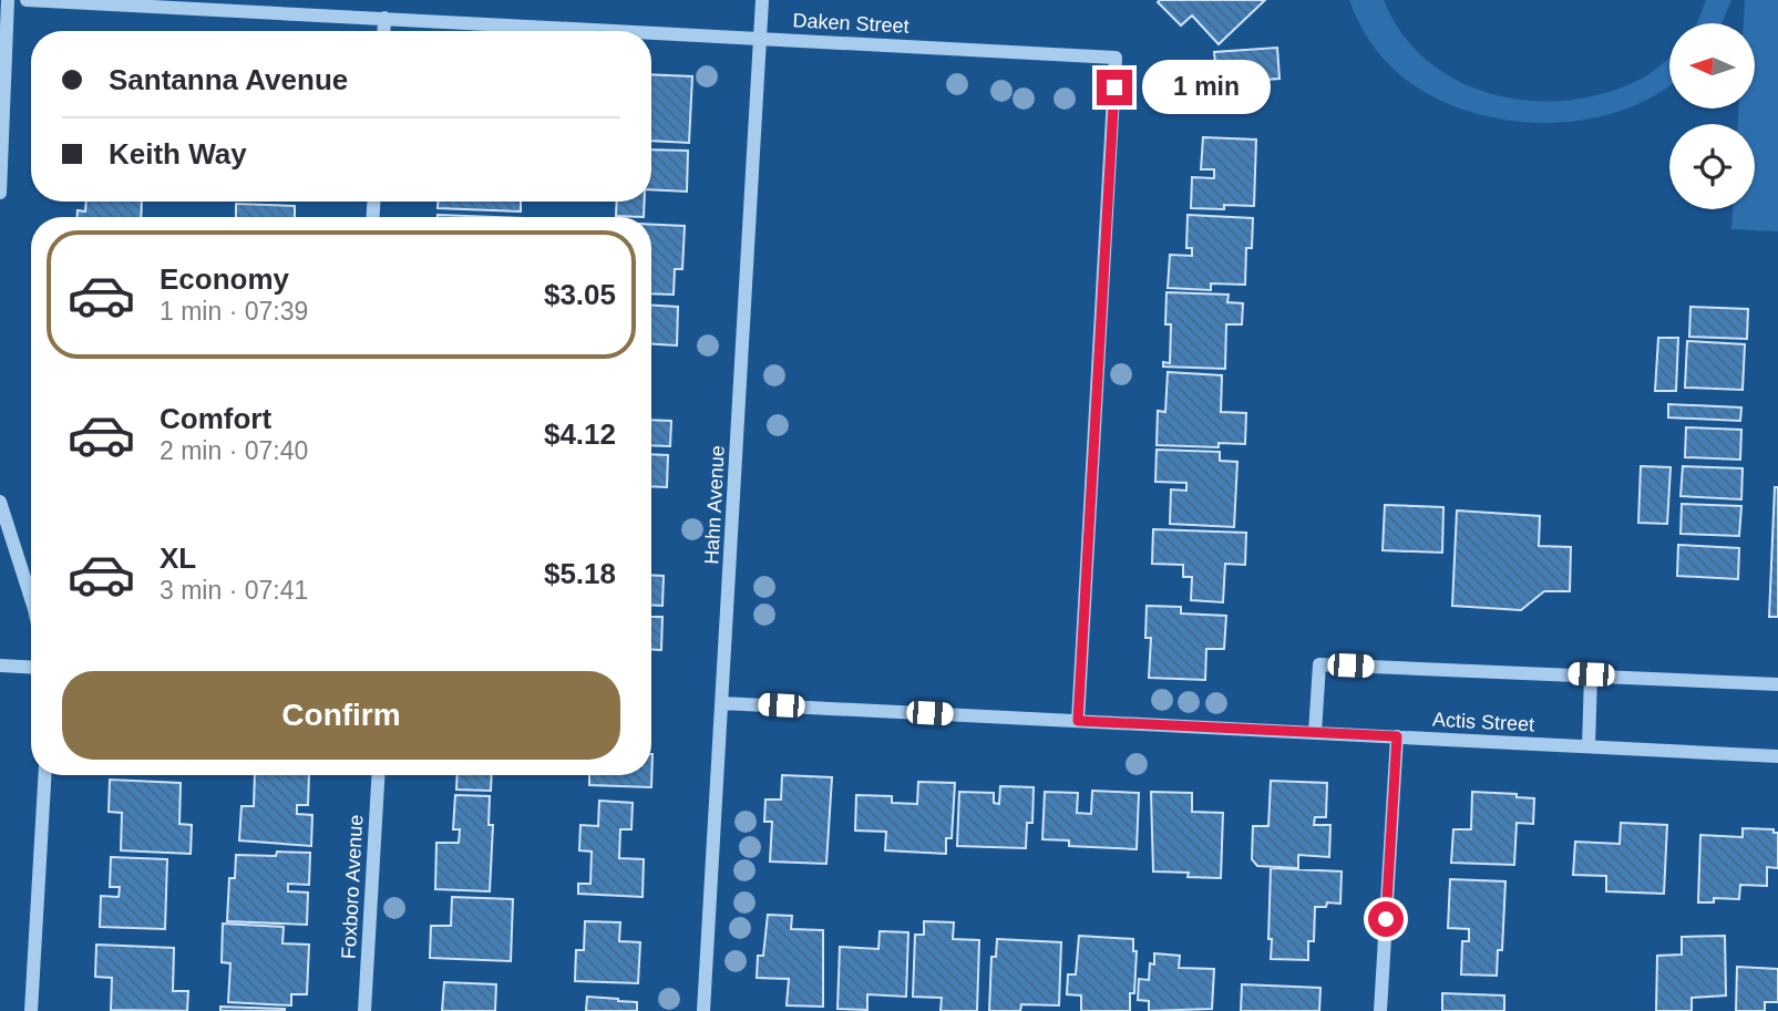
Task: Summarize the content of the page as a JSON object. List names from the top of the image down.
{
  "streets": {
    "street": [
      "Daken Street",
      "Hahn Avenue",
      "Actis Street",
      "Foxboro Avenue"
    ]
  },
  "crossings": [
    ["Daken Street", "Hahn Avenue"],
    ["Daken Street", "Actis Street"],
    ["Hahn Avenue", "Actis Street"]
  ],
  "north": "left",
  "page": {
    "banner": ["Santanna Avenue", "Keith Way"],
    "bubble": "1 min",
    "list": [
      {
        "name": "Economy",
        "note": "1 min · 07:39",
        "value": "$3.05"
      },
      {
        "name": "Comfort",
        "note": "2 min · 07:40",
        "value": "$4.12"
      },
      {
        "name": "XL",
        "note": "3 min · 07:41",
        "value": "$5.18"
      }
    ],
    "buttons": "Confirm"
  }
}
